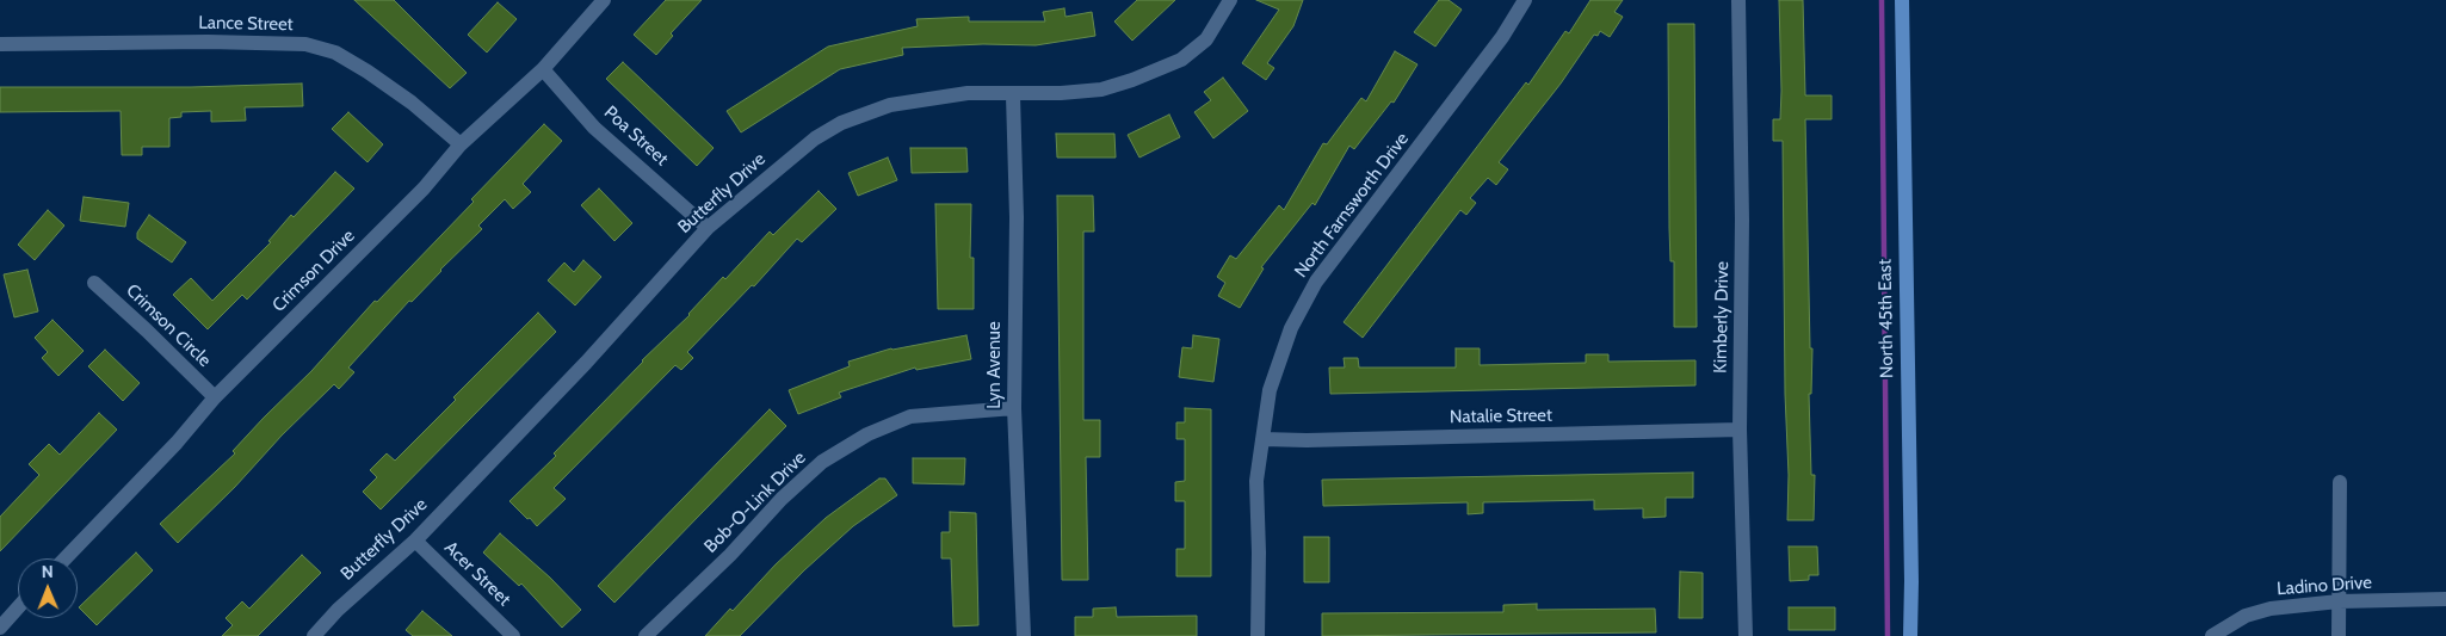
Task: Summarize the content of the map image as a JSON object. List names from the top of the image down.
{
  "streets": {
    "main road": ["North 45th East"],
    "street": [
      "Lance Street",
      "Poa Street",
      "Butterfly Drive",
      "North Farnsworth Drive",
      "Crimson Drive",
      "Kimberly Drive",
      "Crimson Circle",
      "Lyn Avenue",
      "Natalie Street",
      "Bob-O-Link Drive",
      "Acer Street",
      "Ladino Drive"
    ]
  },
  "crossings": [
    ["Lance Street", "Crimson Drive"],
    ["Poa Street", "Butterfly Drive"],
    ["Poa Street", "Crimson Drive"],
    ["Butterfly Drive", "Lyn Avenue"],
    ["Butterfly Drive", "Acer Street"],
    ["North Farnsworth Drive", "Natalie Street"],
    ["Crimson Drive", "Crimson Circle"],
    ["Kimberly Drive", "Natalie Street"],
    ["Lyn Avenue", "Bob-O-Link Drive"]
  ],
  "north": "top"
}
